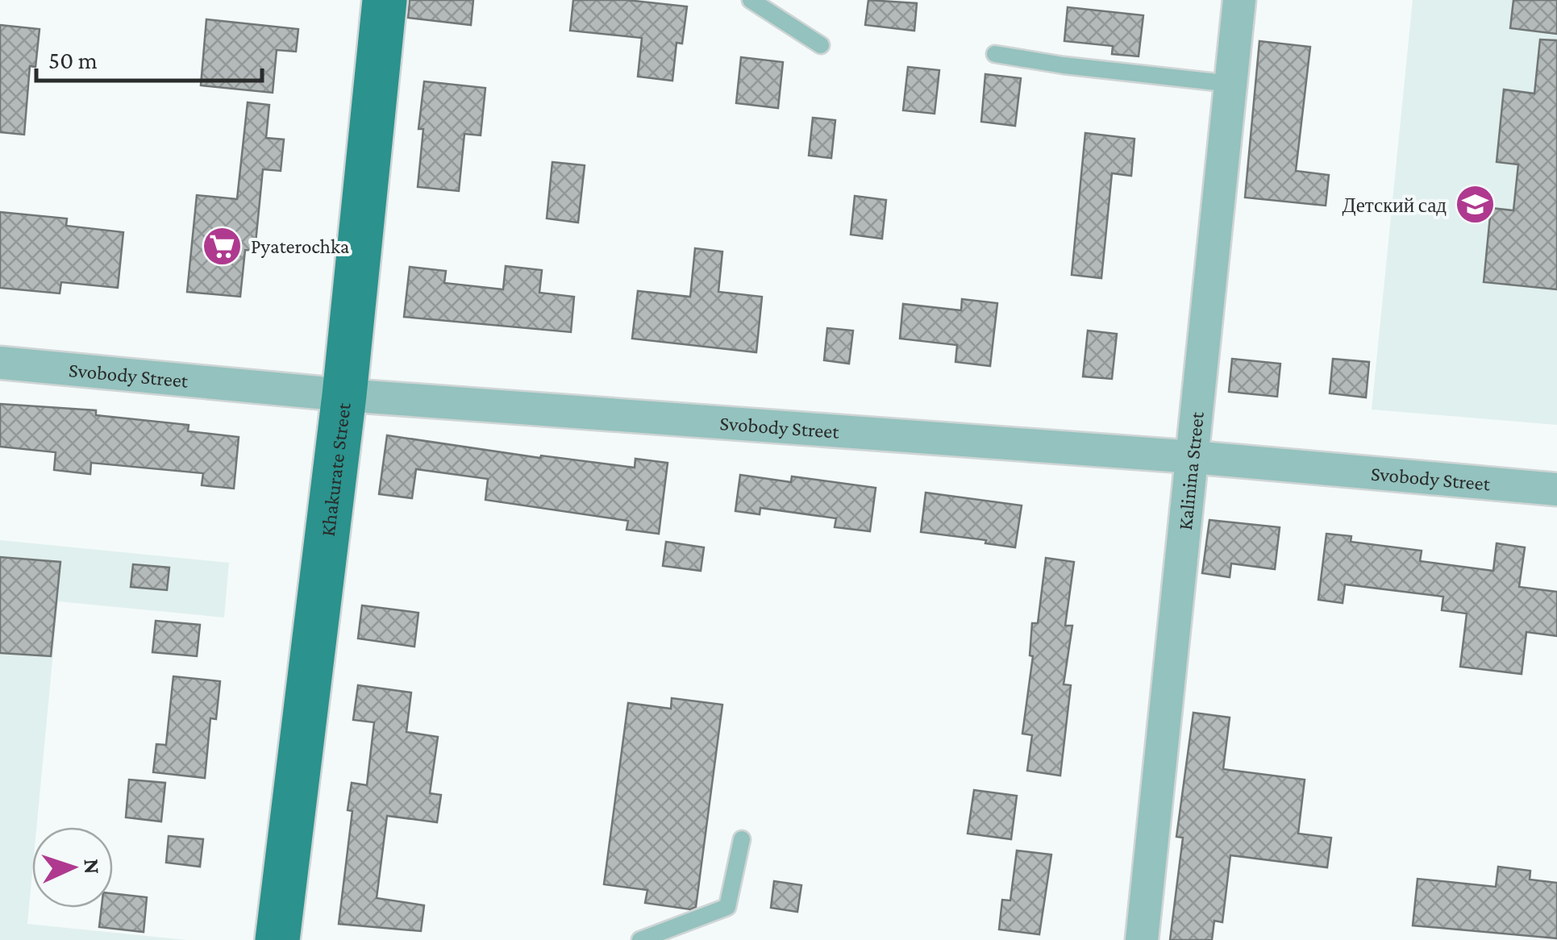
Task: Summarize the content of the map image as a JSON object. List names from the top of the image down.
{
  "streets": {
    "main road": ["Khakurate Street"],
    "street": ["Svobody Street", "Kalinina Street"]
  },
  "crossings": [
    ["Svobody Street", "Khakurate Street"],
    ["Svobody Street", "Kalinina Street"]
  ],
  "places": {
    "school or university": ["Детский сад"],
    "supermarket": ["Pyaterochka"]
  },
  "scale_bar": "50 m",
  "north": "right"
}
